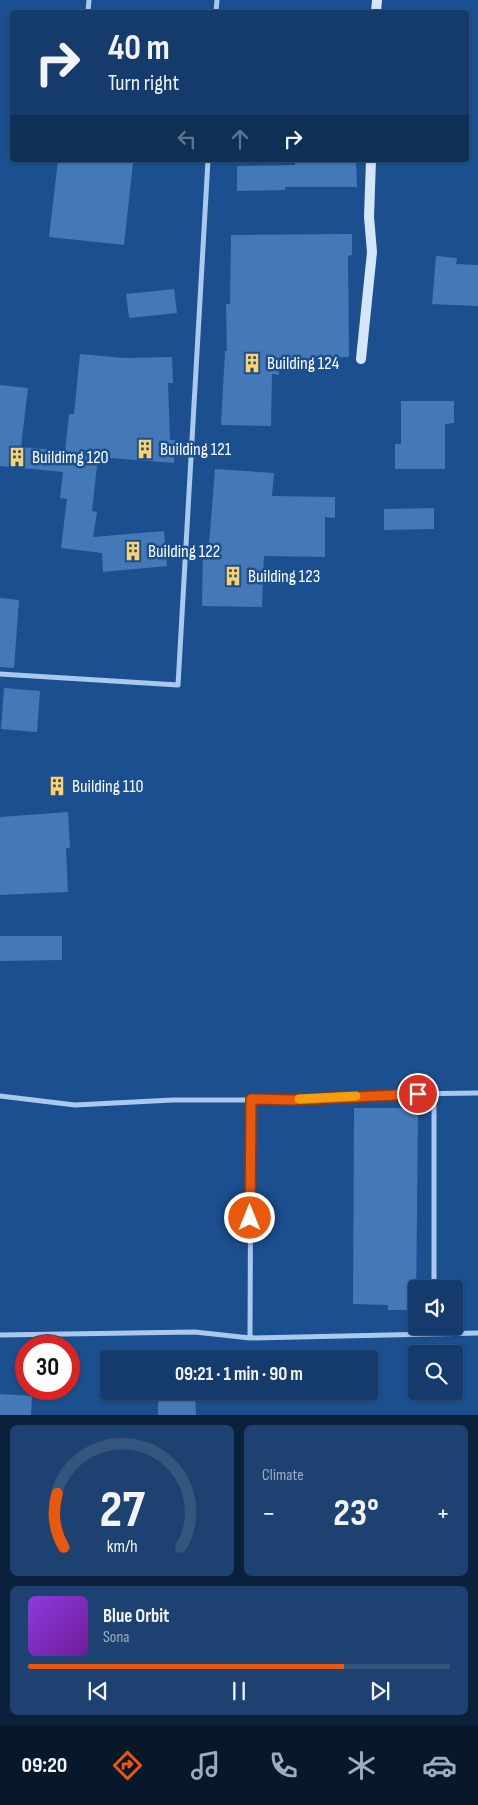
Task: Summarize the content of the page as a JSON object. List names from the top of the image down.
{
  "places": {
    "building": [
      "Building 124",
      "Building 121",
      "Buildimg 120",
      "Building 122",
      "Building 123",
      "Building 110"
    ]
  },
  "page": {
    "turn": ["40 m", "Turn right"],
    "limit": "30",
    "trip": "09:21 · 1 min · 90 m",
    "tile": "Climate",
    "heat": ["−", "23°", "+"],
    "song": ["Blue Orbit", "Sona"],
    "tabs": "09:20",
    "gauge": ["27", "km/h"]
  }
}
